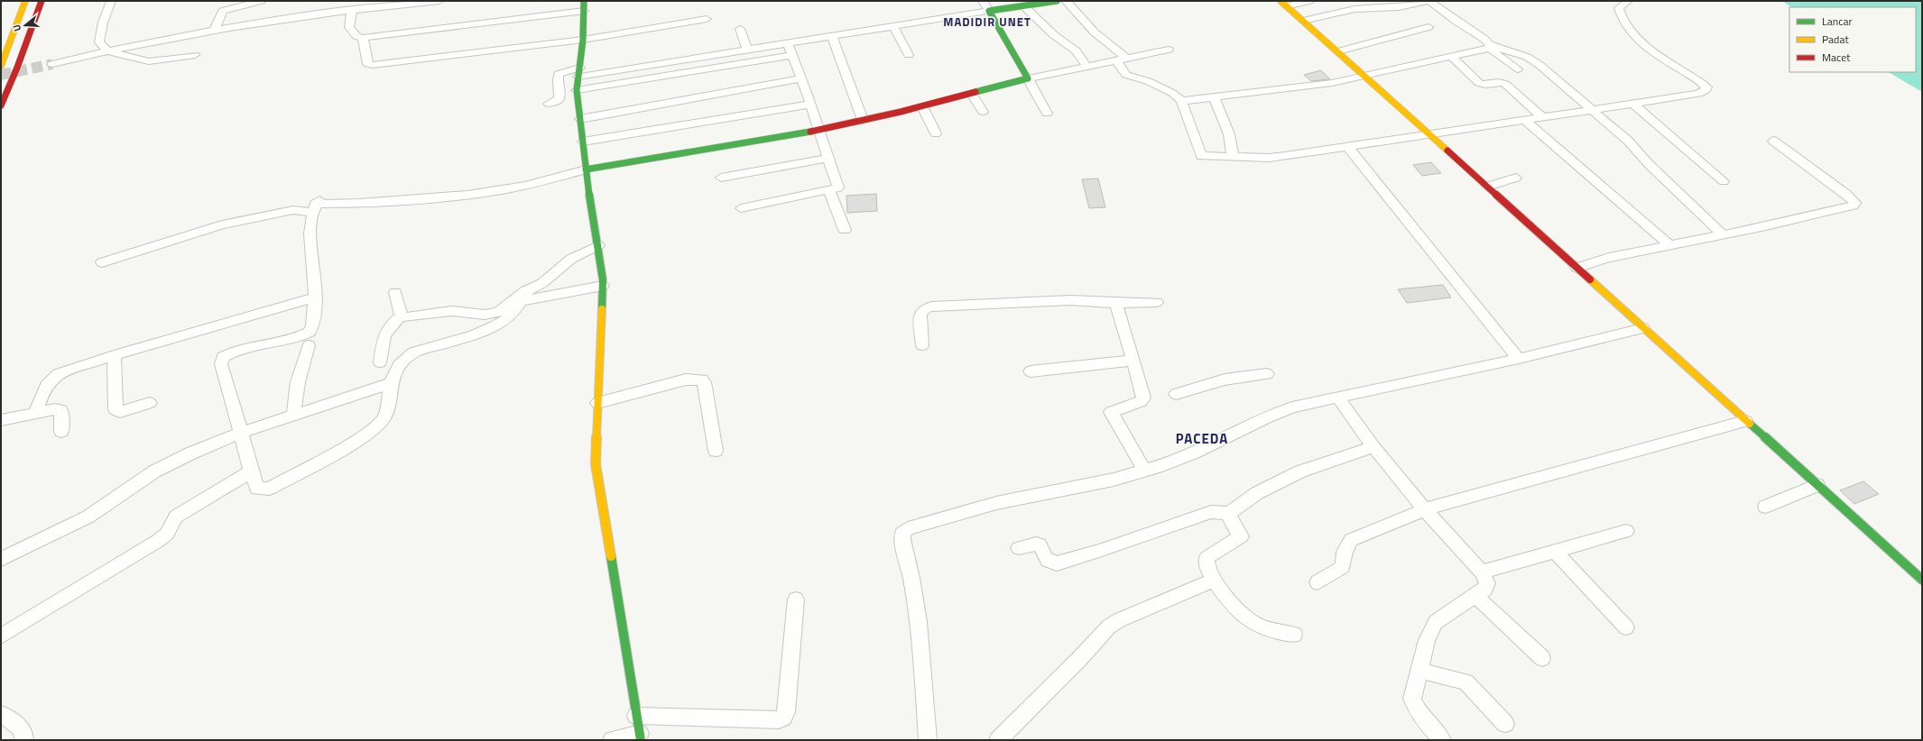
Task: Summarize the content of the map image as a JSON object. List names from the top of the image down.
{
  "districts": ["MADIDIR UNET", "PACEDA"],
  "legend": ["Lancar", "Padat", "Macet"],
  "north": "left"
}
